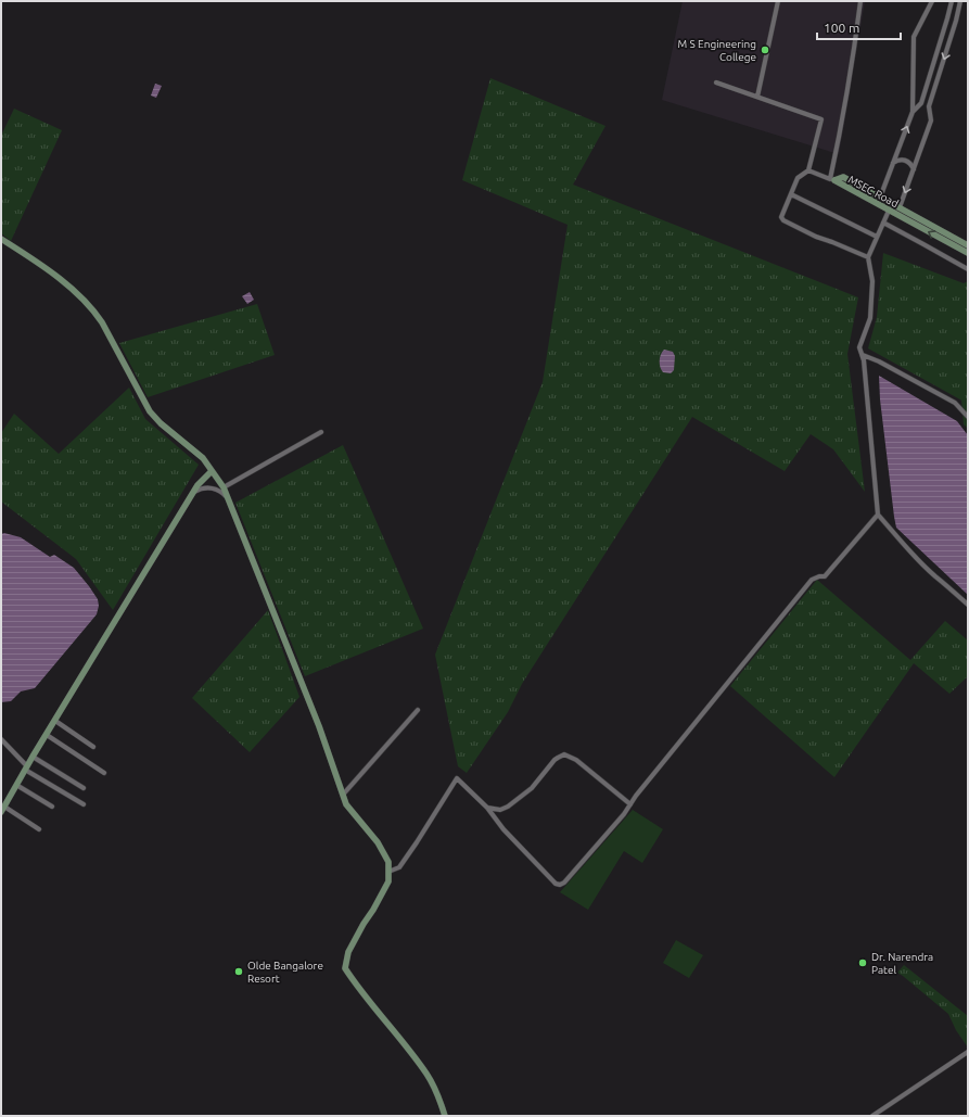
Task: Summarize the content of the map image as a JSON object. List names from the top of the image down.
{
  "streets": {
    "street": ["MSEC Road"]
  },
  "places": ["M S Engineering College", "Dr. Narendra Patel", "Olde Bangalore Resort"],
  "scale_bar": "100 m"
}
